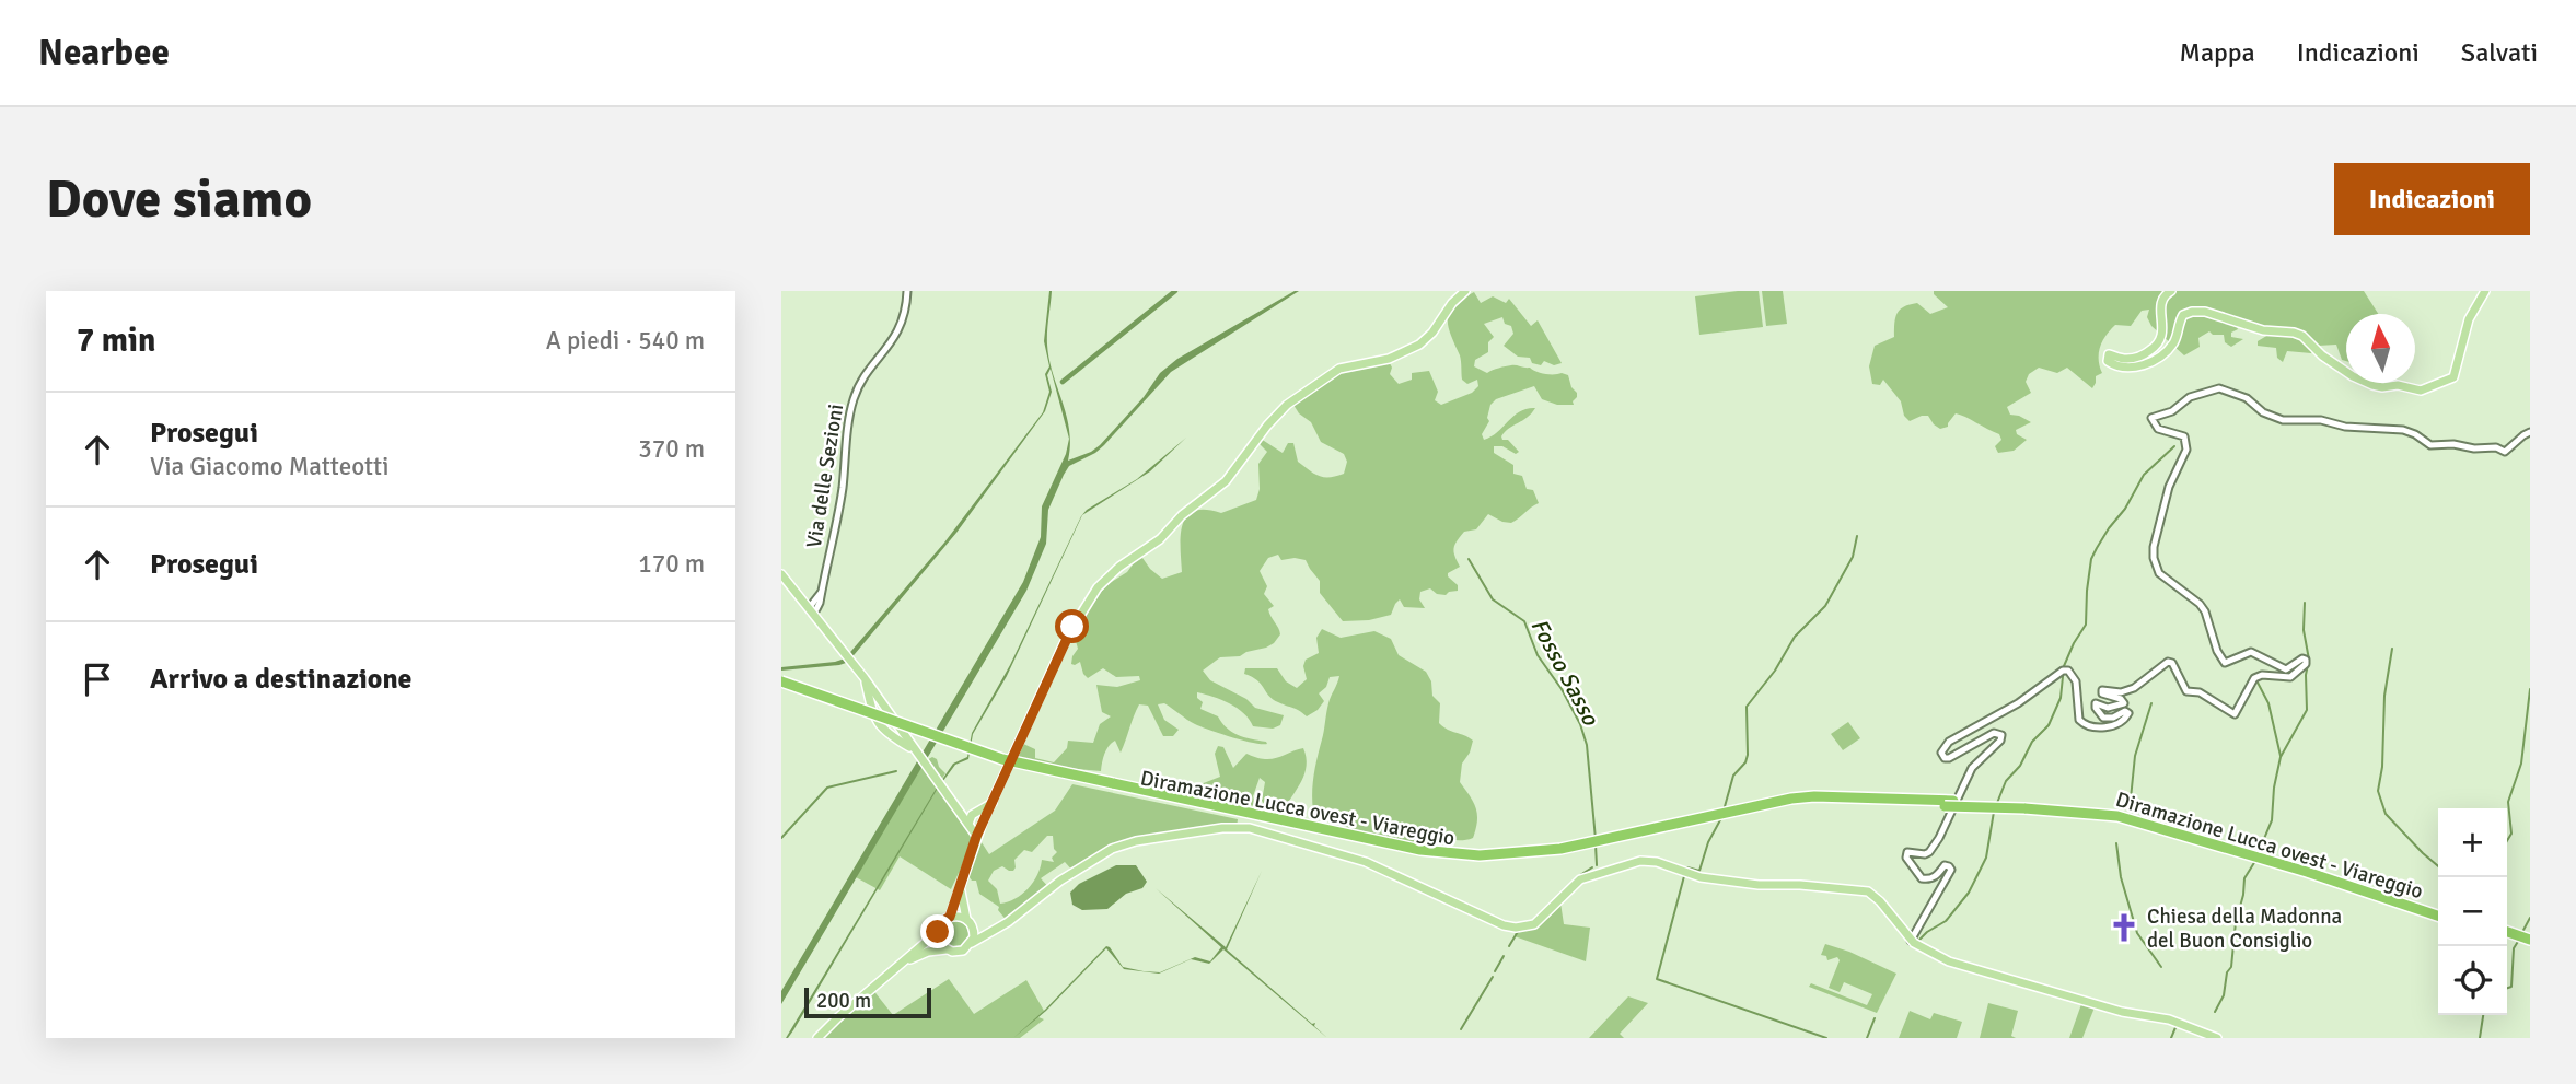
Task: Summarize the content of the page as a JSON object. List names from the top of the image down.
{
  "streets": {
    "highway": ["Diramazione Lucca ovest - Viareggio"],
    "street": ["Via delle Sezioni"]
  },
  "water": ["Fosso Sasso"],
  "places": {
    "church": ["Chiesa della Madonna del Buon Consiglio"]
  },
  "scale_bar": "200 m",
  "north": "top",
  "page": {
    "header": "Nearbee",
    "nav": ["Mappa", "Indicazioni", "Salvati"],
    "buttons": "Indicazioni",
    "title": "Dove siamo",
    "heading": ["7 min", "A piedi · 540 m"],
    "list": [
      ["Prosegui", "Via Giacomo Matteotti", "370 m"],
      ["Prosegui", "170 m"],
      "Arrivo a destinazione"
    ],
    "map_buttons": ["+", "−"],
    "scale": "200 m"
  }
}
